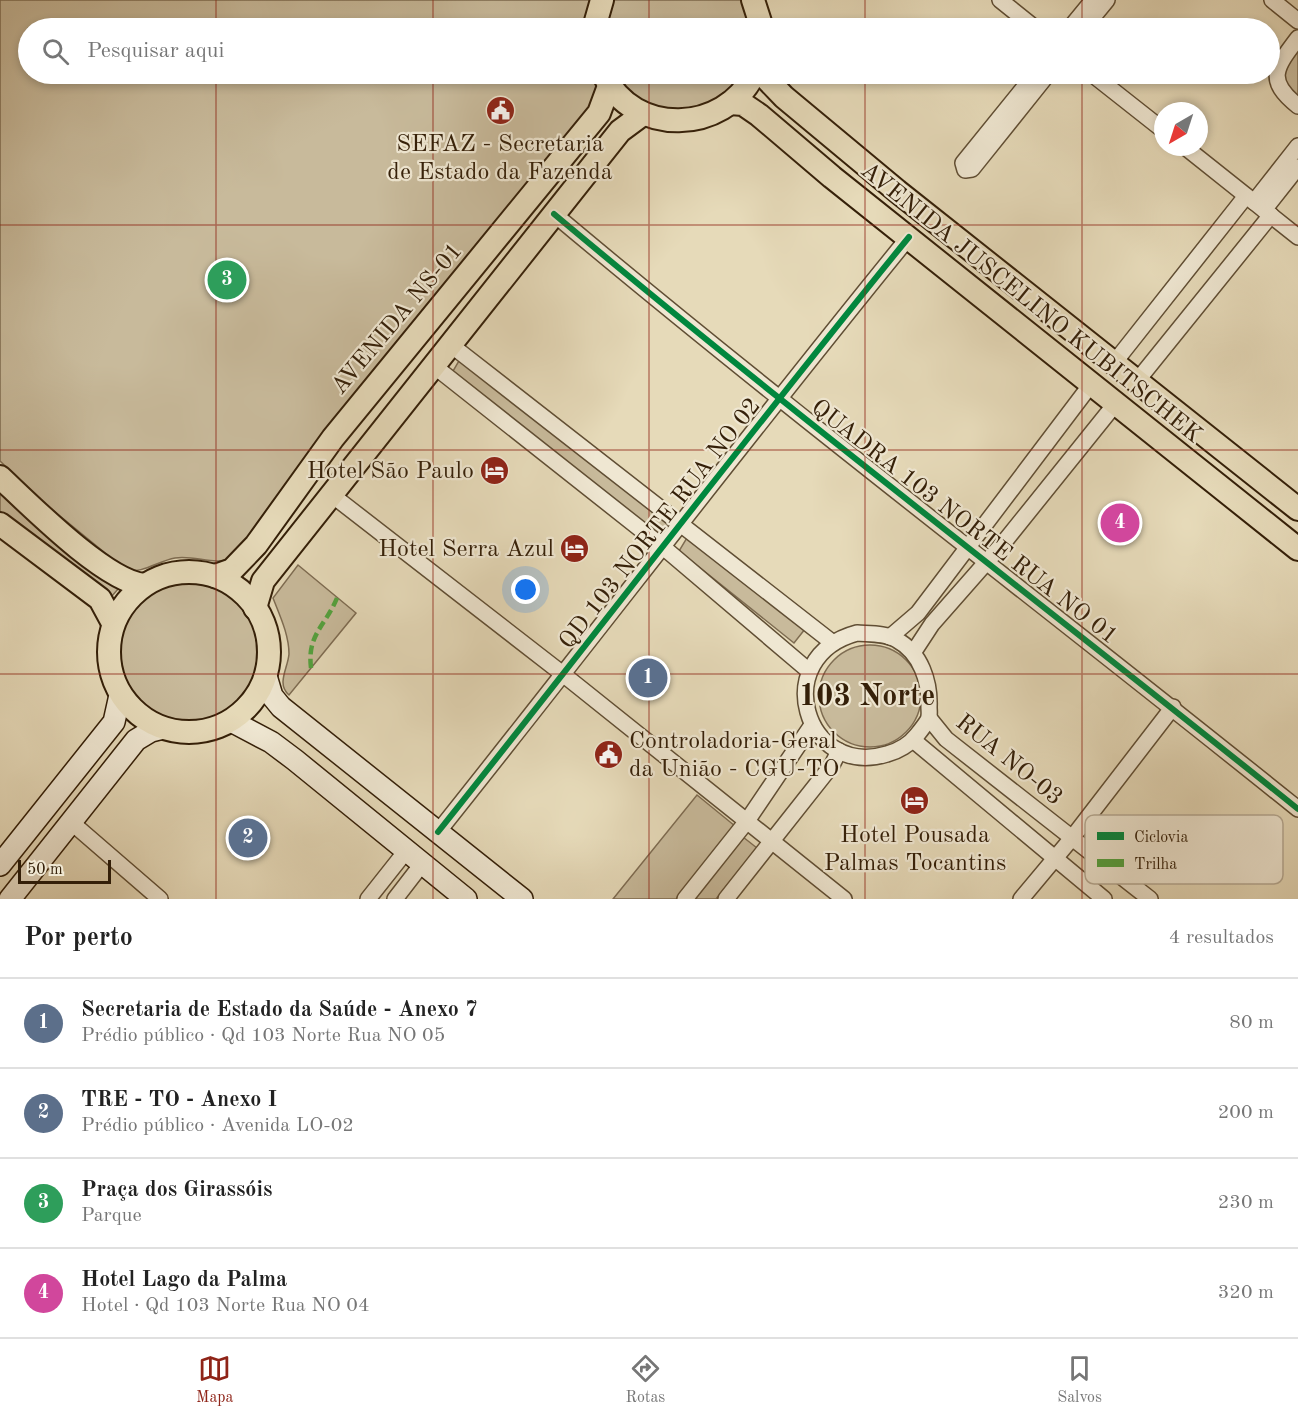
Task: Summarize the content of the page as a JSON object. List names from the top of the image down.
{
  "streets": {
    "main road": ["AVENIDA JUSCELINO KUBITSCHEK", "AVENIDA NS-01"],
    "street": ["QUADRA 103 NORTE RUA NO 01", "QD 103 NORTE RUA NO 02", "RUA NO-03"]
  },
  "crossings": [
    ["AVENIDA JUSCELINO KUBITSCHEK", "QD 103 NORTE RUA NO 02"],
    ["QUADRA 103 NORTE RUA NO 01", "QD 103 NORTE RUA NO 02"]
  ],
  "districts": ["103 Norte"],
  "places": {
    "public building": ["SEFAZ - Secretaria de Estado da Fazenda", "Controladoria-Geral da União - CGU-TO"],
    "hotel": ["Hotel São Paulo", "Hotel Serra Azul", "Hotel Pousada Palmas Tocantins"]
  },
  "legend": ["Ciclovia", "Trilha"],
  "scale_bar": "50 m",
  "north": "bottom left",
  "page": {
    "search": "Pesquisar aqui",
    "pins": [
      "3",
      "4",
      "1",
      "2"
    ],
    "scale": "50 m",
    "heading": ["Por perto", "4 resultados"],
    "list": [
      {
        "mark": "1",
        "name": "Secretaria de Estado da Saúde - Anexo 7",
        "note": "Prédio público · Qd 103 Norte Rua NO 05",
        "value": "80 m"
      },
      {
        "mark": "2",
        "name": "TRE - TO - Anexo I",
        "note": "Prédio público · Avenida LO-02",
        "value": "200 m"
      },
      {
        "mark": "3",
        "name": "Praça dos Girassóis",
        "note": "Parque",
        "value": "230 m"
      },
      {
        "mark": "4",
        "name": "Hotel Lago da Palma",
        "note": "Hotel · Qd 103 Norte Rua NO 04",
        "value": "320 m"
      }
    ],
    "nav": ["Mapa", "Rotas", "Salvos"]
  }
}
